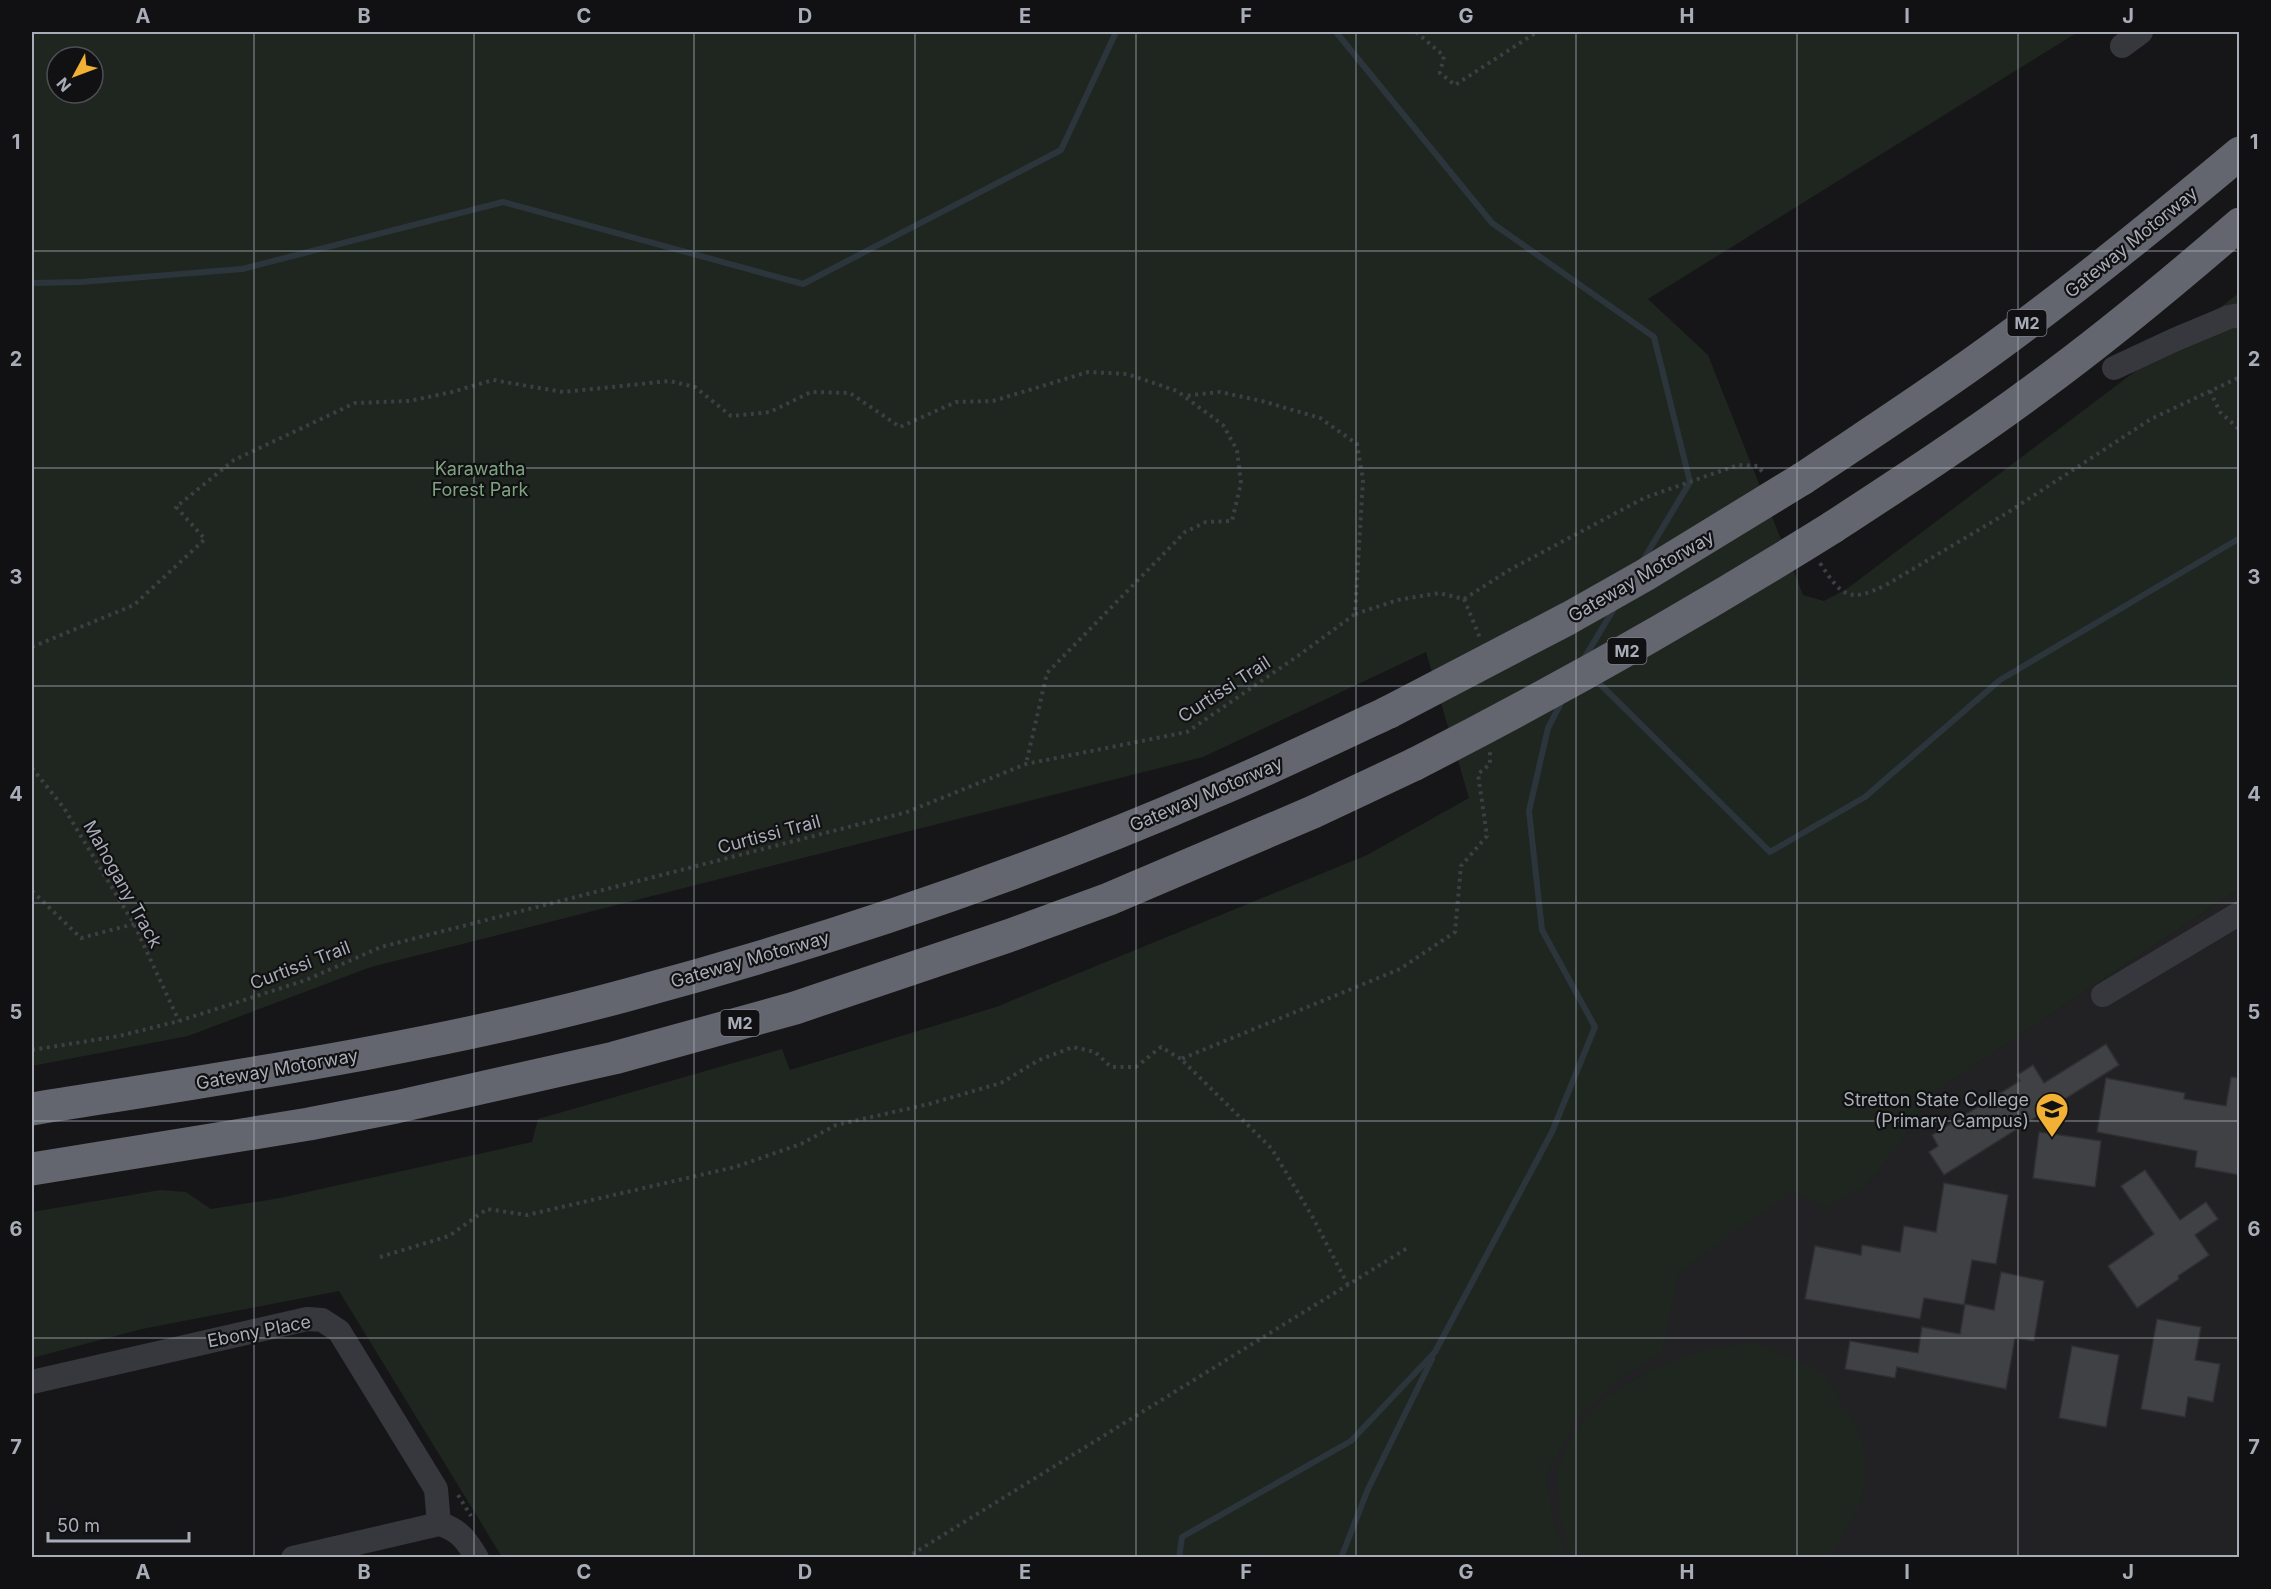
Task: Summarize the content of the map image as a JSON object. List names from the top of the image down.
{
  "streets": {
    "highway": ["Gateway Motorway", "M2"],
    "street": ["Ebony Place"],
    "path": ["Curtissi Trail", "Mahogany Track"]
  },
  "crossings": [
    ["Curtissi Trail", "Mahogany Track"]
  ],
  "parks": ["Karawatha Forest Park"],
  "places": {
    "school or university": ["Stretton State College (Primary Campus)"]
  },
  "scale_bar": "50 m",
  "north": "bottom left",
  "grid": {
    "columns": [
      "A",
      "B",
      "C",
      "D",
      "E",
      "F",
      "G",
      "H",
      "I",
      "J"
    ],
    "rows": [
      "1",
      "2",
      "3",
      "4",
      "5",
      "6",
      "7"
    ]
  }
}
